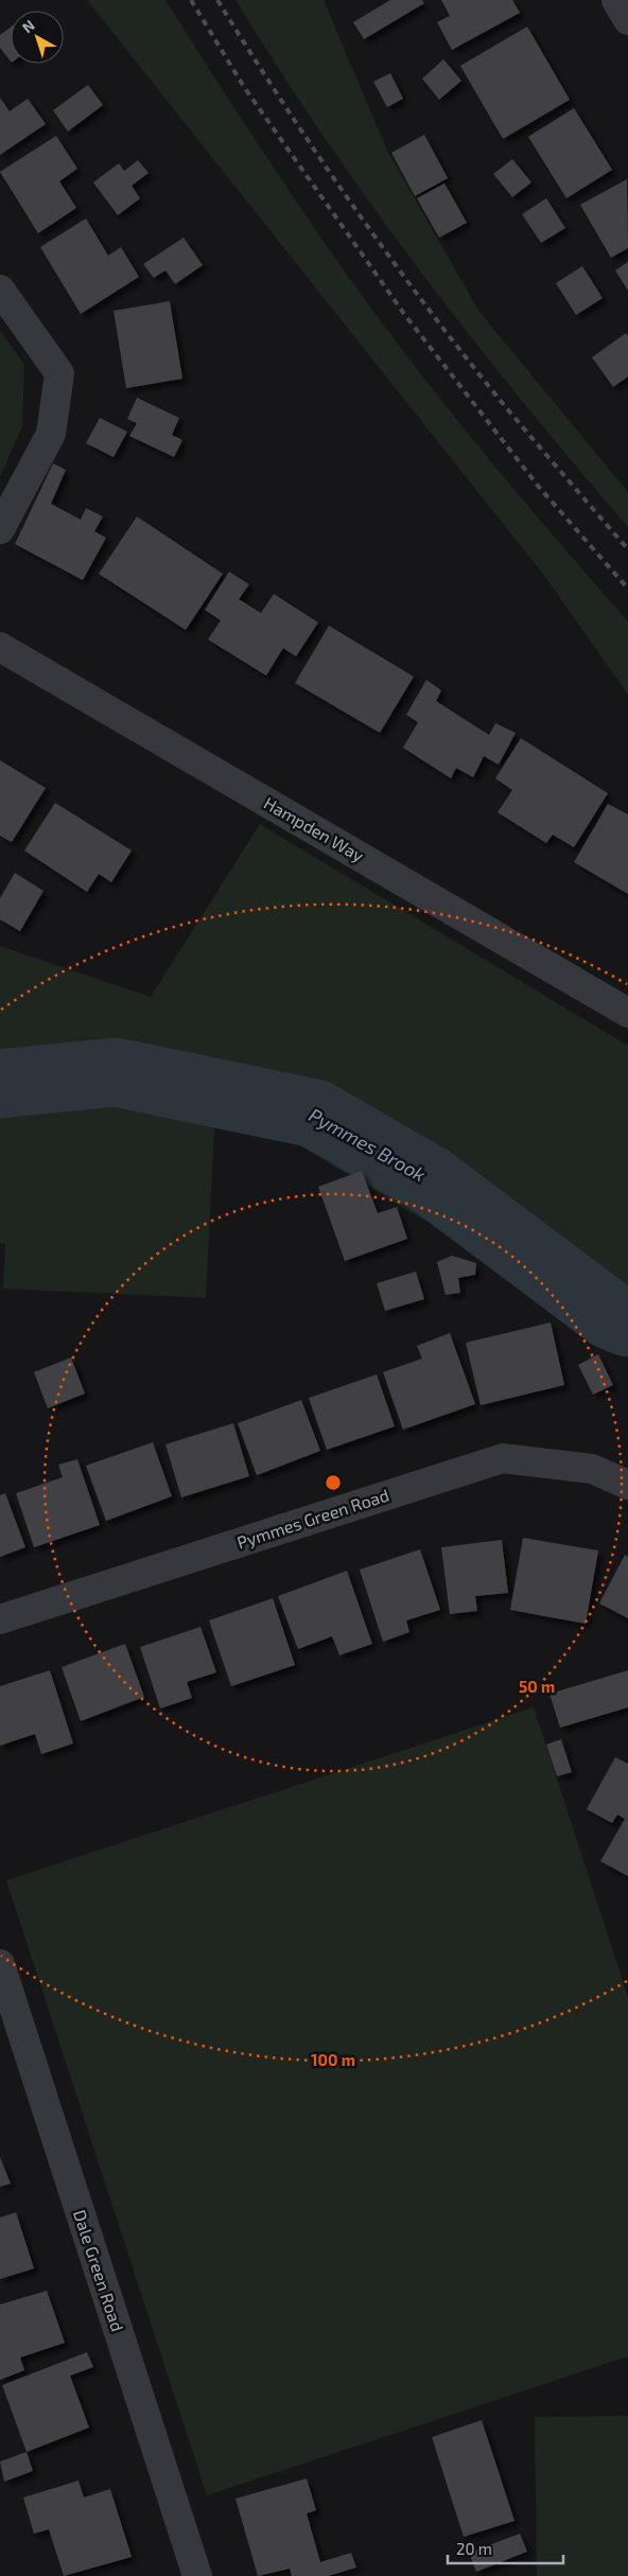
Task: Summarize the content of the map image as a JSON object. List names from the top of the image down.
{
  "streets": {
    "street": ["Hampden Way", "Pymmes Green Road", "Dale Green Road"]
  },
  "water": ["Pymmes Brook"],
  "scale_bar": "20 m",
  "north": "top left",
  "rings": ["50 m", "100 m"]
}
